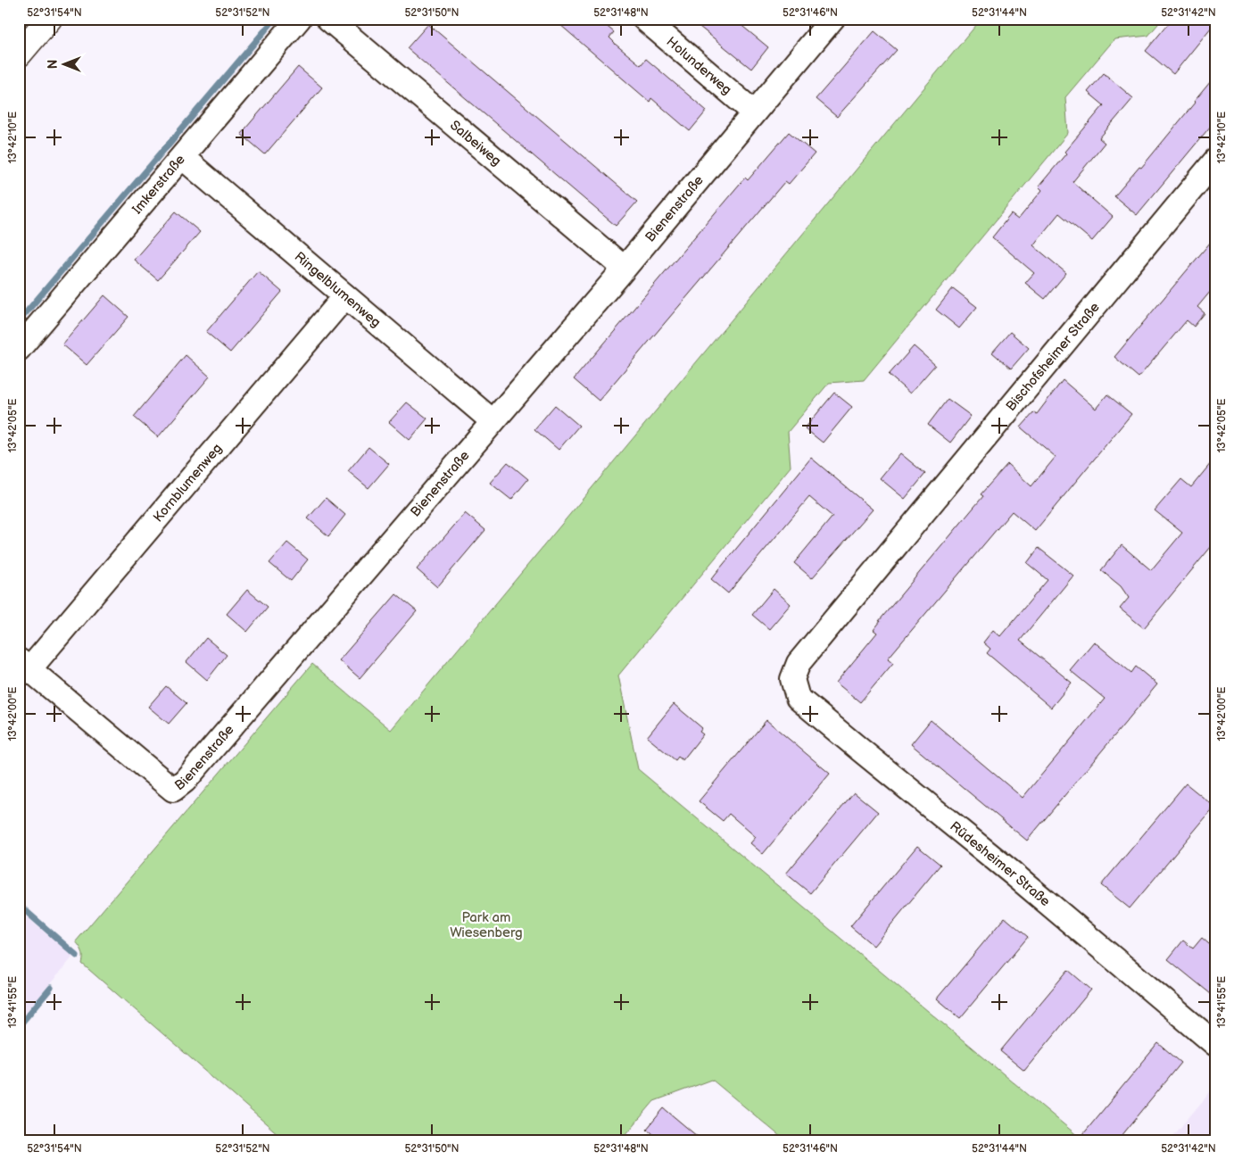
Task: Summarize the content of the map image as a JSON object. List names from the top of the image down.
{
  "streets": {
    "street": [
      "Holunderweg",
      "Salbeiweg",
      "Imkerstraße",
      "Bienenstraße",
      "Ringelblumenweg",
      "Bischofsheimer Straße",
      "Kornblumenweg",
      "Rüdesheimer Straße"
    ]
  },
  "crossings": [
    ["Holunderweg", "Bienenstraße"],
    ["Salbeiweg", "Bienenstraße"],
    ["Imkerstraße", "Ringelblumenweg"],
    ["Bienenstraße", "Ringelblumenweg"],
    ["Bienenstraße", "Kornblumenweg"],
    ["Ringelblumenweg", "Kornblumenweg"],
    ["Bischofsheimer Straße", "Rüdesheimer Straße"]
  ],
  "parks": ["Park am Wiesenberg"],
  "north": "left",
  "coordinates": [
    "52°31'54\"N",
    "52°31'52\"N",
    "52°31'50\"N",
    "52°31'48\"N",
    "52°31'46\"N",
    "52°31'44\"N",
    "52°31'42\"N",
    "13°42'10\"E",
    "13°42'05\"E",
    "13°42'00\"E",
    "13°41'55\"E"
  ]
}
